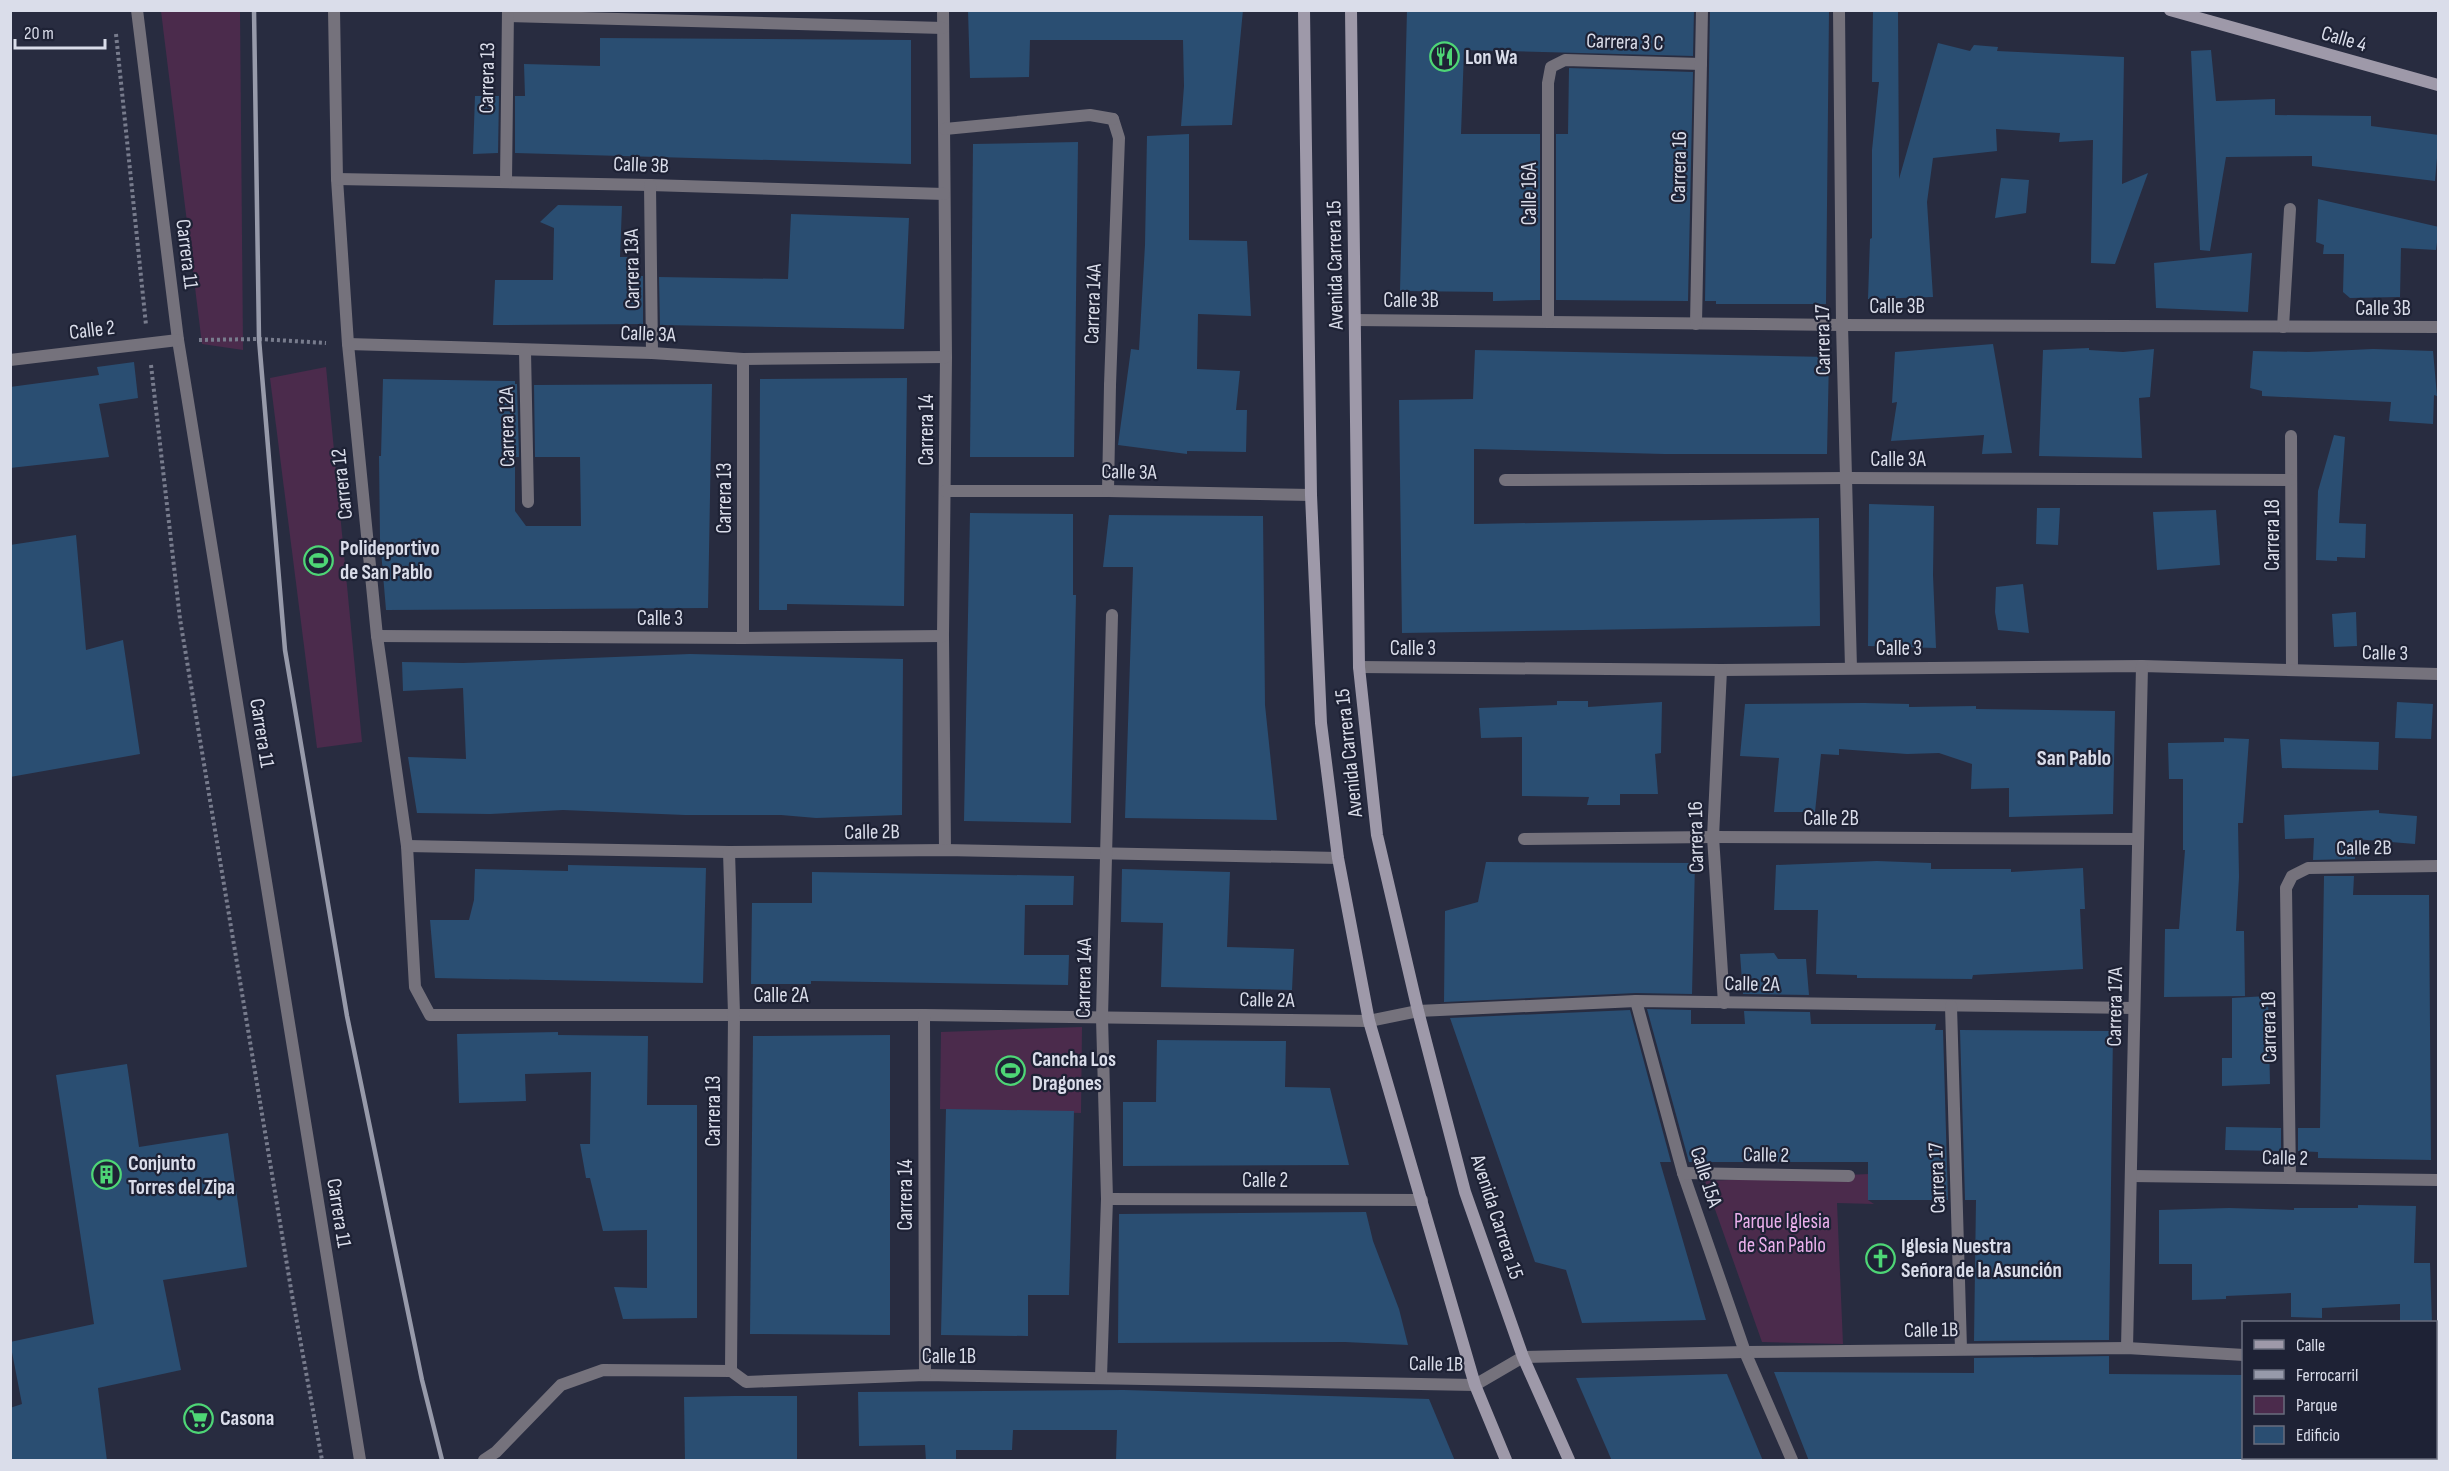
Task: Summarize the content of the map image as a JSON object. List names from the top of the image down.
{
  "streets": {
    "main road": ["Calle 4", "Avenida Carrera 15"],
    "street": [
      "Carrera 3 C",
      "Carrera 13",
      "Calle 3B",
      "Carrera 16",
      "Calle 16A",
      "Carrera 11",
      "Carrera 13A",
      "Carrera 14A",
      "Calle 2",
      "Calle 3A",
      "Carrera 17",
      "Carrera 12A",
      "Carrera 14",
      "Carrera 12",
      "Carrera 18",
      "Calle 3",
      "Calle 2B",
      "Calle 2A",
      "Carrera 17A",
      "Calle 15A",
      "Calle 1B"
    ]
  },
  "crossings": [
    ["Carrera 3 C", "Carrera 16"],
    ["Carrera 3 C", "Calle 16A"],
    ["Carrera 13", "Calle 3B"],
    ["Carrera 13", "Calle 3A"],
    ["Carrera 13", "Calle 3"],
    ["Carrera 13", "Calle 2B"],
    ["Carrera 13", "Calle 2A"],
    ["Carrera 13", "Calle 1B"],
    ["Calle 3B", "Carrera 16"],
    ["Calle 3B", "Calle 16A"],
    ["Calle 3B", "Avenida Carrera 15"],
    ["Calle 3B", "Carrera 13A"],
    ["Calle 3B", "Carrera 17"],
    ["Calle 3B", "Carrera 14"],
    ["Calle 3B", "Carrera 12"],
    ["Carrera 16", "Calle 3"],
    ["Carrera 16", "Calle 2B"],
    ["Carrera 16", "Calle 2A"],
    ["Carrera 11", "Calle 2"],
    ["Avenida Carrera 15", "Calle 2"],
    ["Avenida Carrera 15", "Calle 3A"],
    ["Avenida Carrera 15", "Calle 3"],
    ["Avenida Carrera 15", "Calle 2B"],
    ["Avenida Carrera 15", "Calle 2A"],
    ["Avenida Carrera 15", "Calle 1B"],
    ["Carrera 13A", "Calle 3A"],
    ["Carrera 14A", "Calle 2"],
    ["Carrera 14A", "Calle 3A"],
    ["Carrera 14A", "Carrera 14"],
    ["Carrera 14A", "Calle 2B"],
    ["Carrera 14A", "Calle 2A"],
    ["Carrera 14A", "Calle 1B"],
    ["Calle 2", "Carrera 18"],
    ["Calle 2", "Carrera 17A"],
    ["Calle 2", "Calle 15A"],
    ["Calle 3A", "Carrera 17"],
    ["Calle 3A", "Carrera 12A"],
    ["Calle 3A", "Carrera 14"],
    ["Calle 3A", "Carrera 12"],
    ["Calle 3A", "Carrera 18"],
    ["Carrera 17", "Calle 3"],
    ["Carrera 17", "Calle 2A"],
    ["Carrera 17", "Calle 1B"],
    ["Carrera 14", "Calle 3"],
    ["Carrera 14", "Calle 2B"],
    ["Carrera 14", "Calle 2A"],
    ["Carrera 14", "Calle 1B"],
    ["Carrera 12", "Calle 3"],
    ["Carrera 12", "Calle 2B"],
    ["Carrera 12", "Calle 2A"],
    ["Carrera 18", "Calle 3"],
    ["Carrera 18", "Calle 2B"],
    ["Calle 3", "Carrera 17A"],
    ["Calle 2B", "Carrera 17A"],
    ["Calle 2A", "Carrera 17A"],
    ["Calle 2A", "Calle 15A"],
    ["Carrera 17A", "Calle 1B"],
    ["Calle 15A", "Calle 1B"]
  ],
  "districts": ["San Pablo"],
  "parks": ["Parque Iglesia de San Pablo"],
  "places": {
    "restaurant": ["Lon Wa"],
    "sports": ["Polideportivo de San Pablo", "Cancha Los Dragones"],
    "building": ["Conjunto Torres del Zipa"],
    "church": ["Iglesia Nuestra Señora de la Asunción"],
    "supermarket": ["Casona"]
  },
  "legend": [
    "Calle",
    "Ferrocarril",
    "Parque",
    "Edificio"
  ],
  "scale_bar": "20 m"
}
